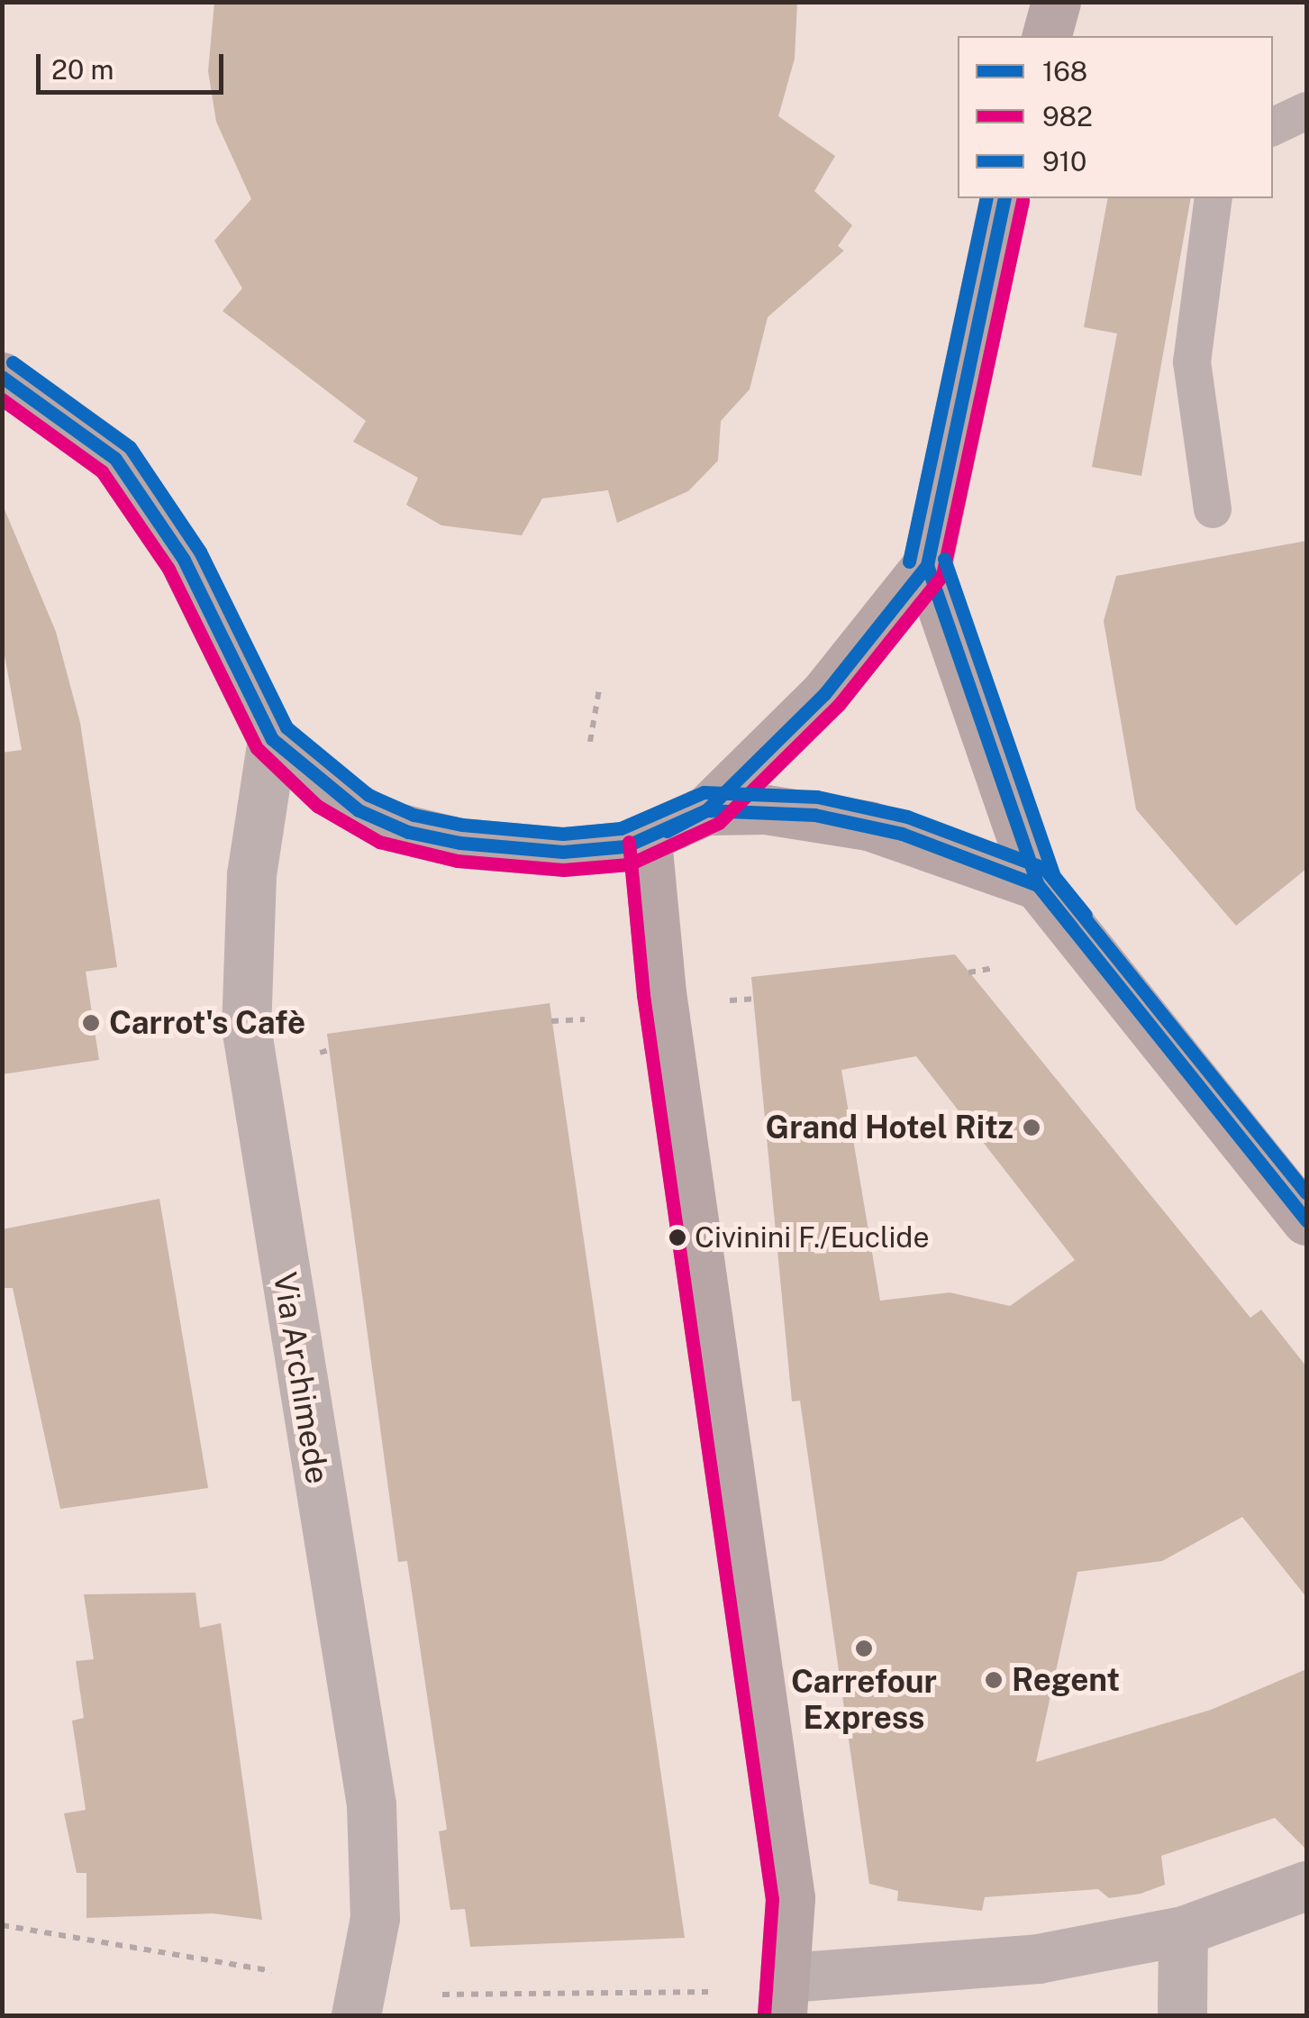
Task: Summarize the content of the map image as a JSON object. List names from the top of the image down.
{
  "streets": {
    "street": ["Via Archimede"]
  },
  "places": [
    "Carrot's Cafè",
    "Grand Hotel Ritz",
    "Civinini F./Euclide",
    "Carrefour Express",
    "Regent"
  ],
  "lines": ["transit line 168", "transit line 910", "transit line 982"],
  "legend": ["168", "982", "910"],
  "scale_bar": "20 m"
}
